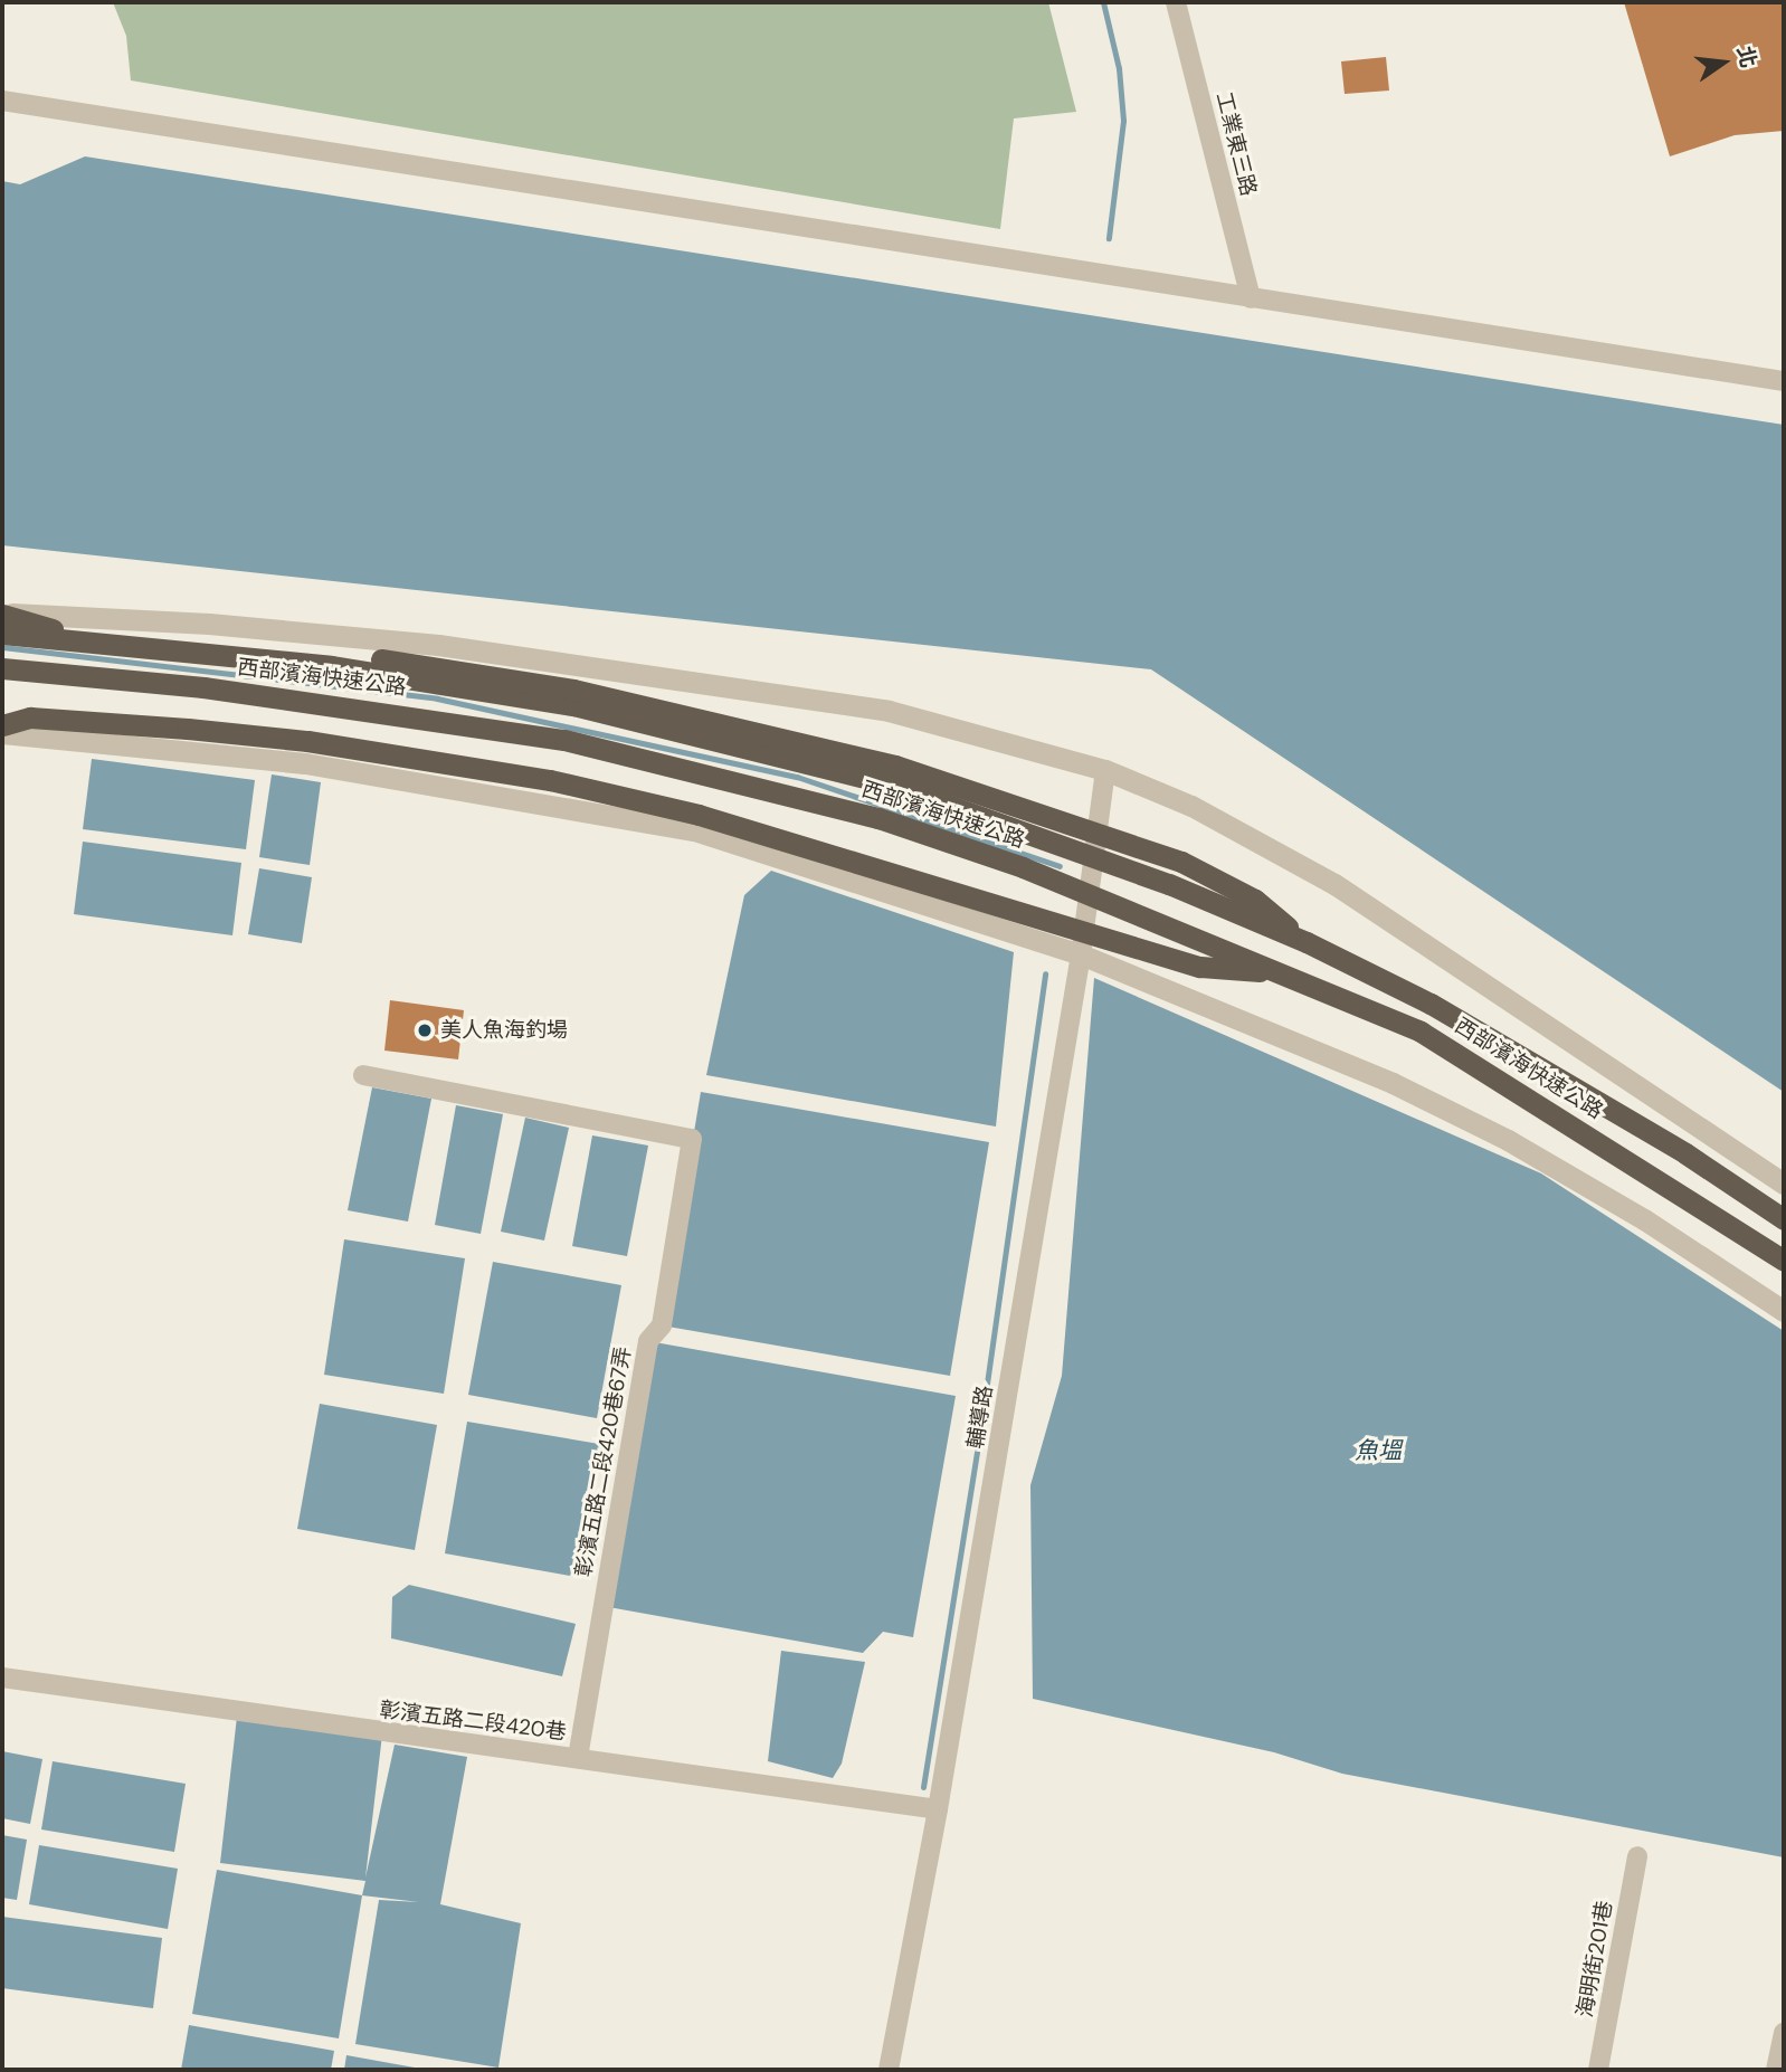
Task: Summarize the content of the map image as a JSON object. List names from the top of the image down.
{
  "streets": {
    "highway": ["西部濱海快速公路"],
    "street": [
      "工業東三路",
      "輔導路",
      "彰濱五路二段420巷67弄",
      "彰濱五路二段420巷",
      "海明街201巷"
    ]
  },
  "crossings": [
    ["輔導路", "彰濱五路二段420巷"],
    ["彰濱五路二段420巷67弄", "彰濱五路二段420巷"]
  ],
  "water": ["魚塭"],
  "places": ["美人魚海釣場"],
  "north": "right"
}
